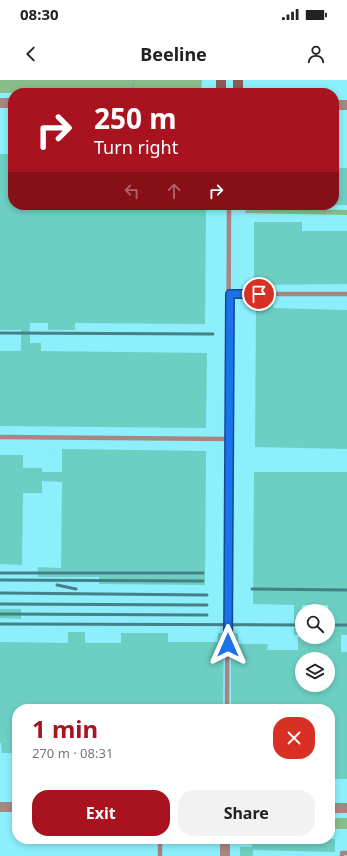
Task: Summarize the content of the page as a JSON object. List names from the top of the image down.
{
  "page": {
    "status": "08:30",
    "header": "Beeline",
    "turn": ["250 m", "Turn right"],
    "heading": ["1 min", "270 m · 08:31"],
    "buttons": ["Exit", "Share"]
  }
}
